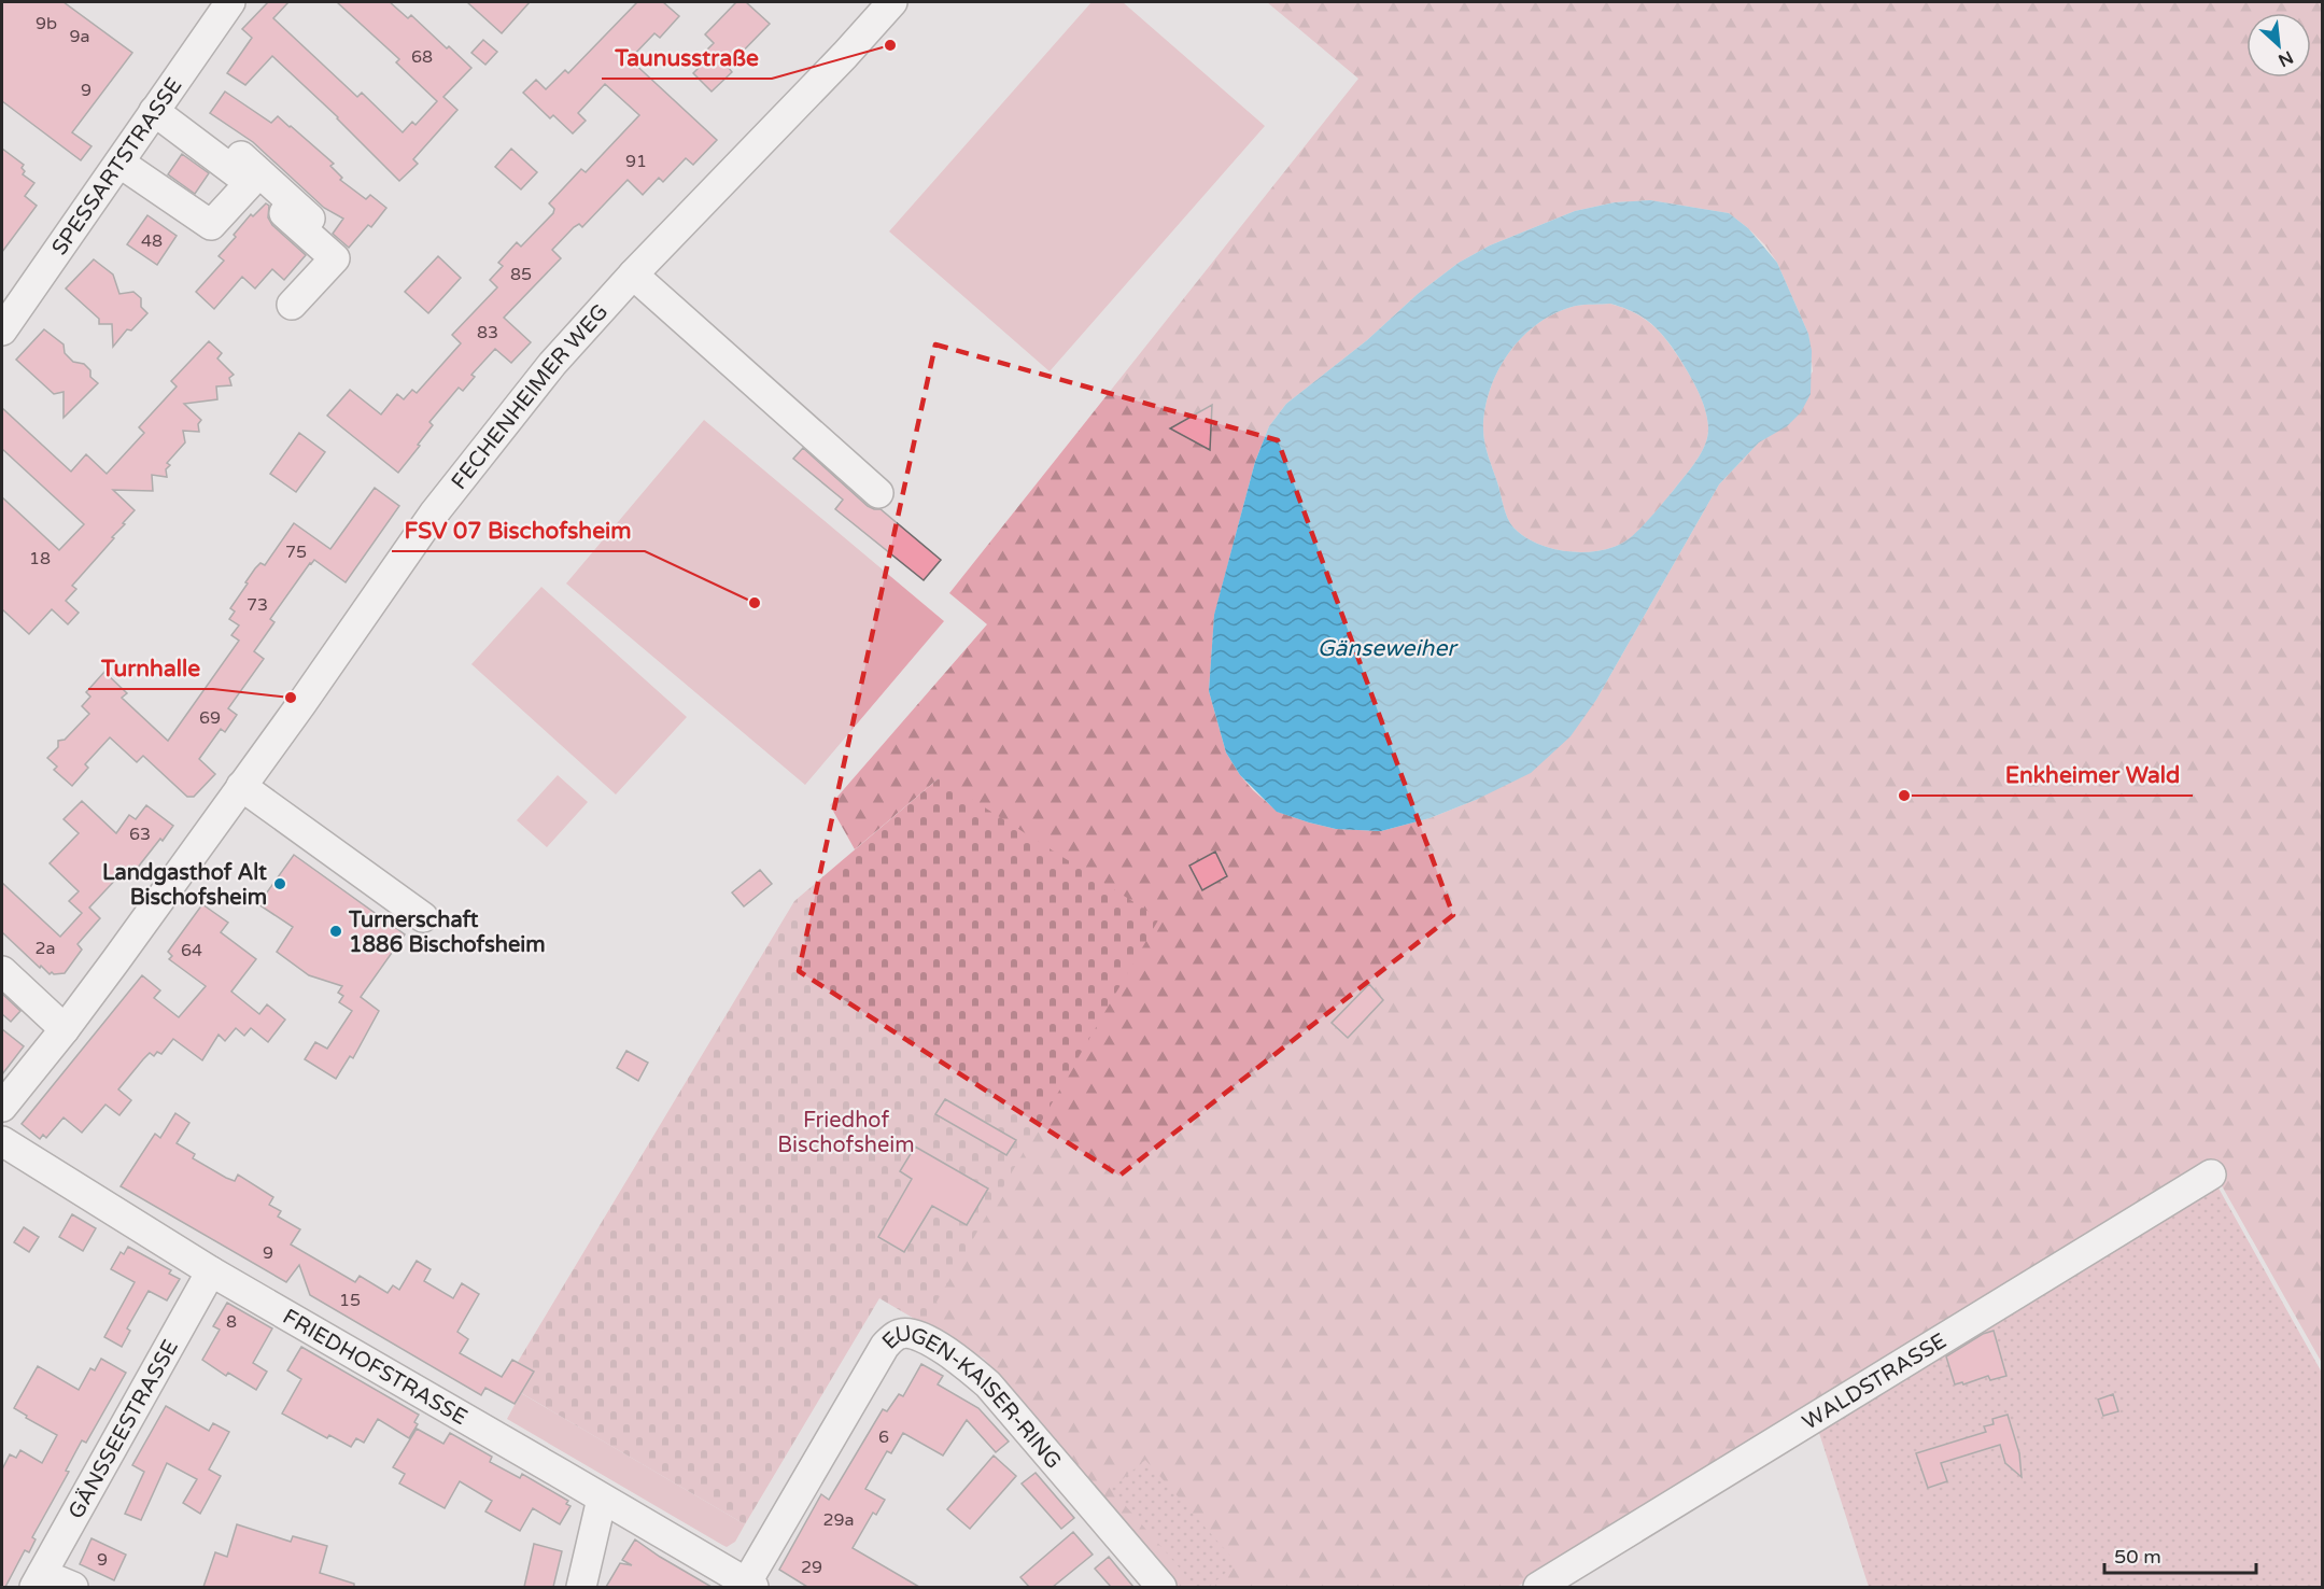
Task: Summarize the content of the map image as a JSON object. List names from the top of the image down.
{
  "streets": {
    "street": [
      "SPESSARTSTRASSE",
      "FECHENHEIMER WEG",
      "FRIEDHOFSTRASSE",
      "WALDSTRASSE",
      "EUGEN-KAISER-RING",
      "GÄNSSEESTRASSE"
    ]
  },
  "crossings": [
    ["FRIEDHOFSTRASSE", "EUGEN-KAISER-RING"],
    ["FRIEDHOFSTRASSE", "GÄNSSEESTRASSE"]
  ],
  "water": ["Gänseweiher"],
  "parks": ["Friedhof Bischofsheim"],
  "places": [
    "Taunusstraße",
    "FSV 07 Bischofsheim",
    "Turnhalle",
    "Enkheimer Wald",
    "Landgasthof Alt Bischofsheim",
    "Turnerschaft 1886 Bischofsheim"
  ],
  "house_numbers": [
    "9b",
    "9a",
    "68",
    "9",
    "91",
    "48",
    "85",
    "83",
    "75",
    "18",
    "73",
    "69",
    "63",
    "2a",
    "64",
    "9",
    "15",
    "8",
    "6",
    "29a",
    "9",
    "29"
  ],
  "scale_bar": "50 m",
  "north": "bottom right"
}
